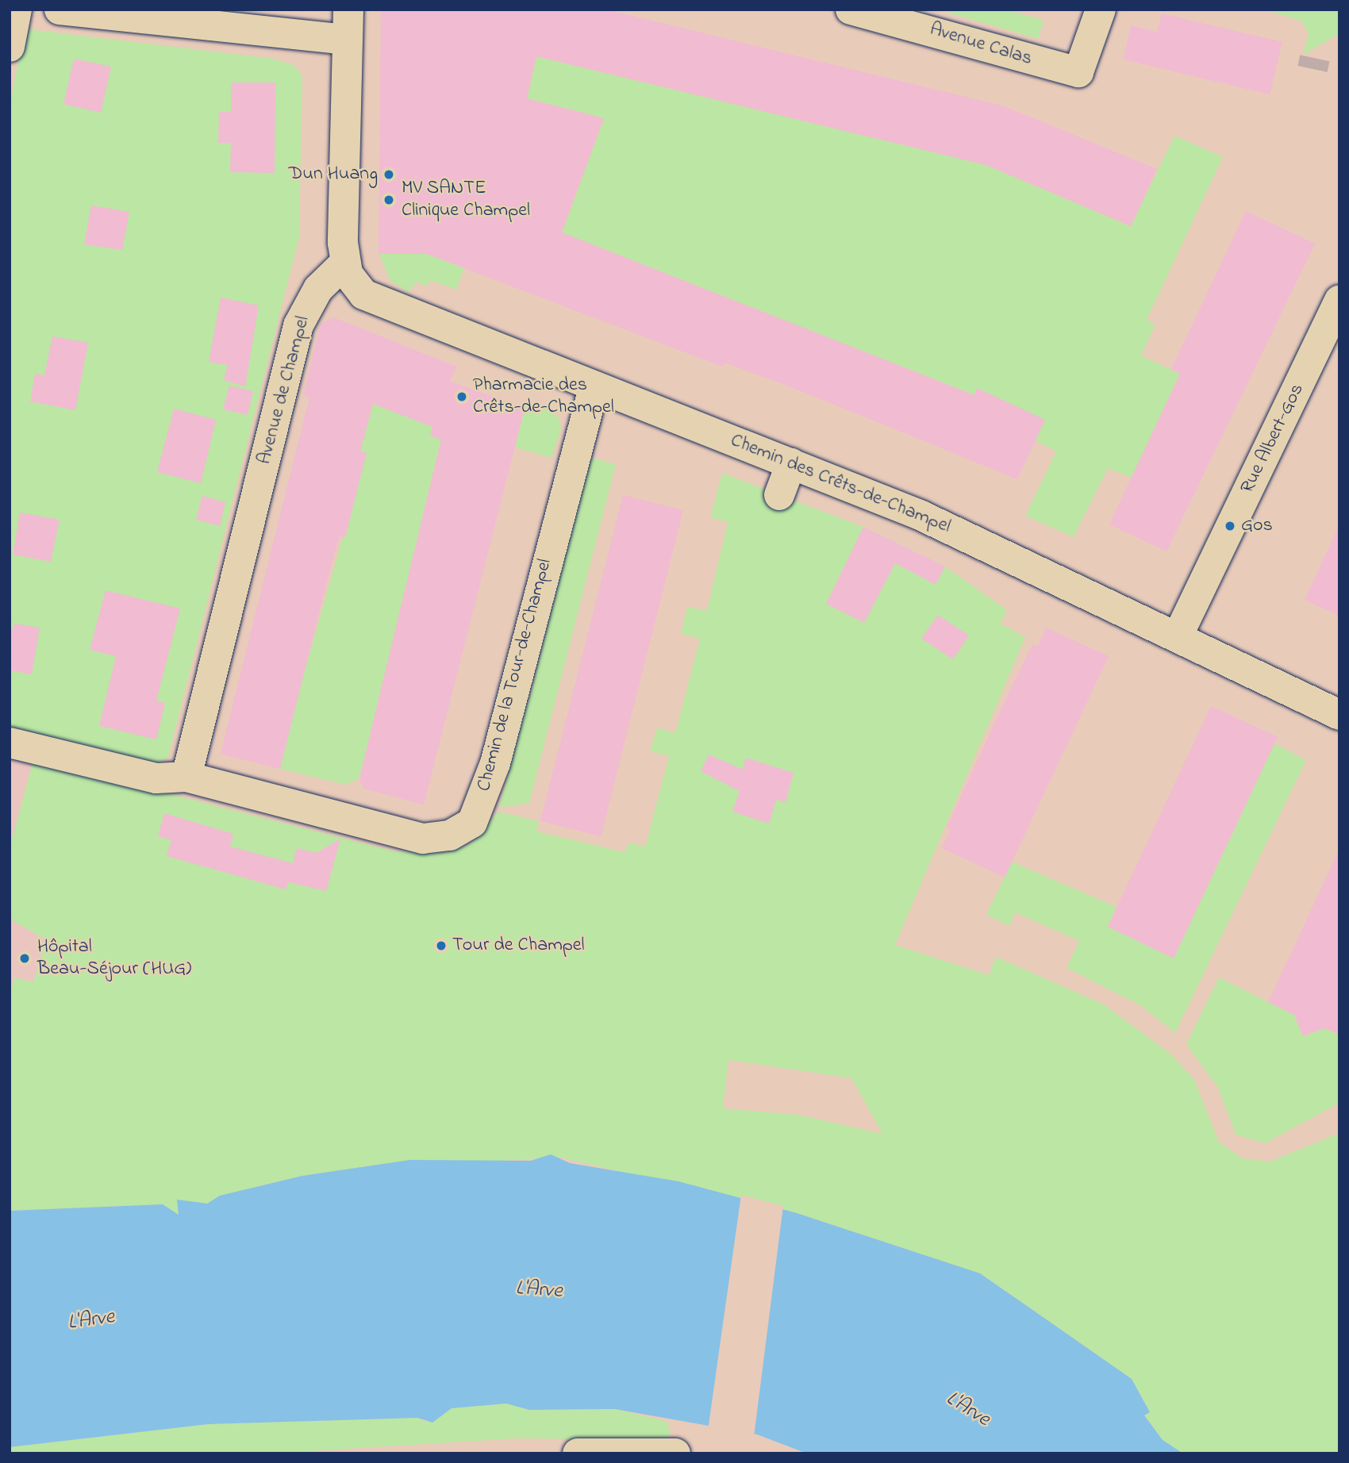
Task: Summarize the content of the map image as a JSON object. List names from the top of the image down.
{
  "streets": {
    "street": [
      "Avenue Calas",
      "Avenue de Champel",
      "Rue Albert-Gos",
      "Chemin des Crêts-de-Champel",
      "Chemin de la Tour-de-Champel"
    ]
  },
  "crossings": [
    ["Avenue de Champel", "Chemin des Crêts-de-Champel"],
    ["Avenue de Champel", "Chemin de la Tour-de-Champel"],
    ["Rue Albert-Gos", "Chemin des Crêts-de-Champel"],
    ["Chemin des Crêts-de-Champel", "Chemin de la Tour-de-Champel"]
  ],
  "water": ["L'Arve"],
  "places": [
    "Dun Huang",
    "MV SANTE Clinique Champel",
    "Pharmacie des Crêts-de-Champel",
    "Gos",
    "Tour de Champel",
    "Hôpital Beau-Séjour (HUG)"
  ]
}
